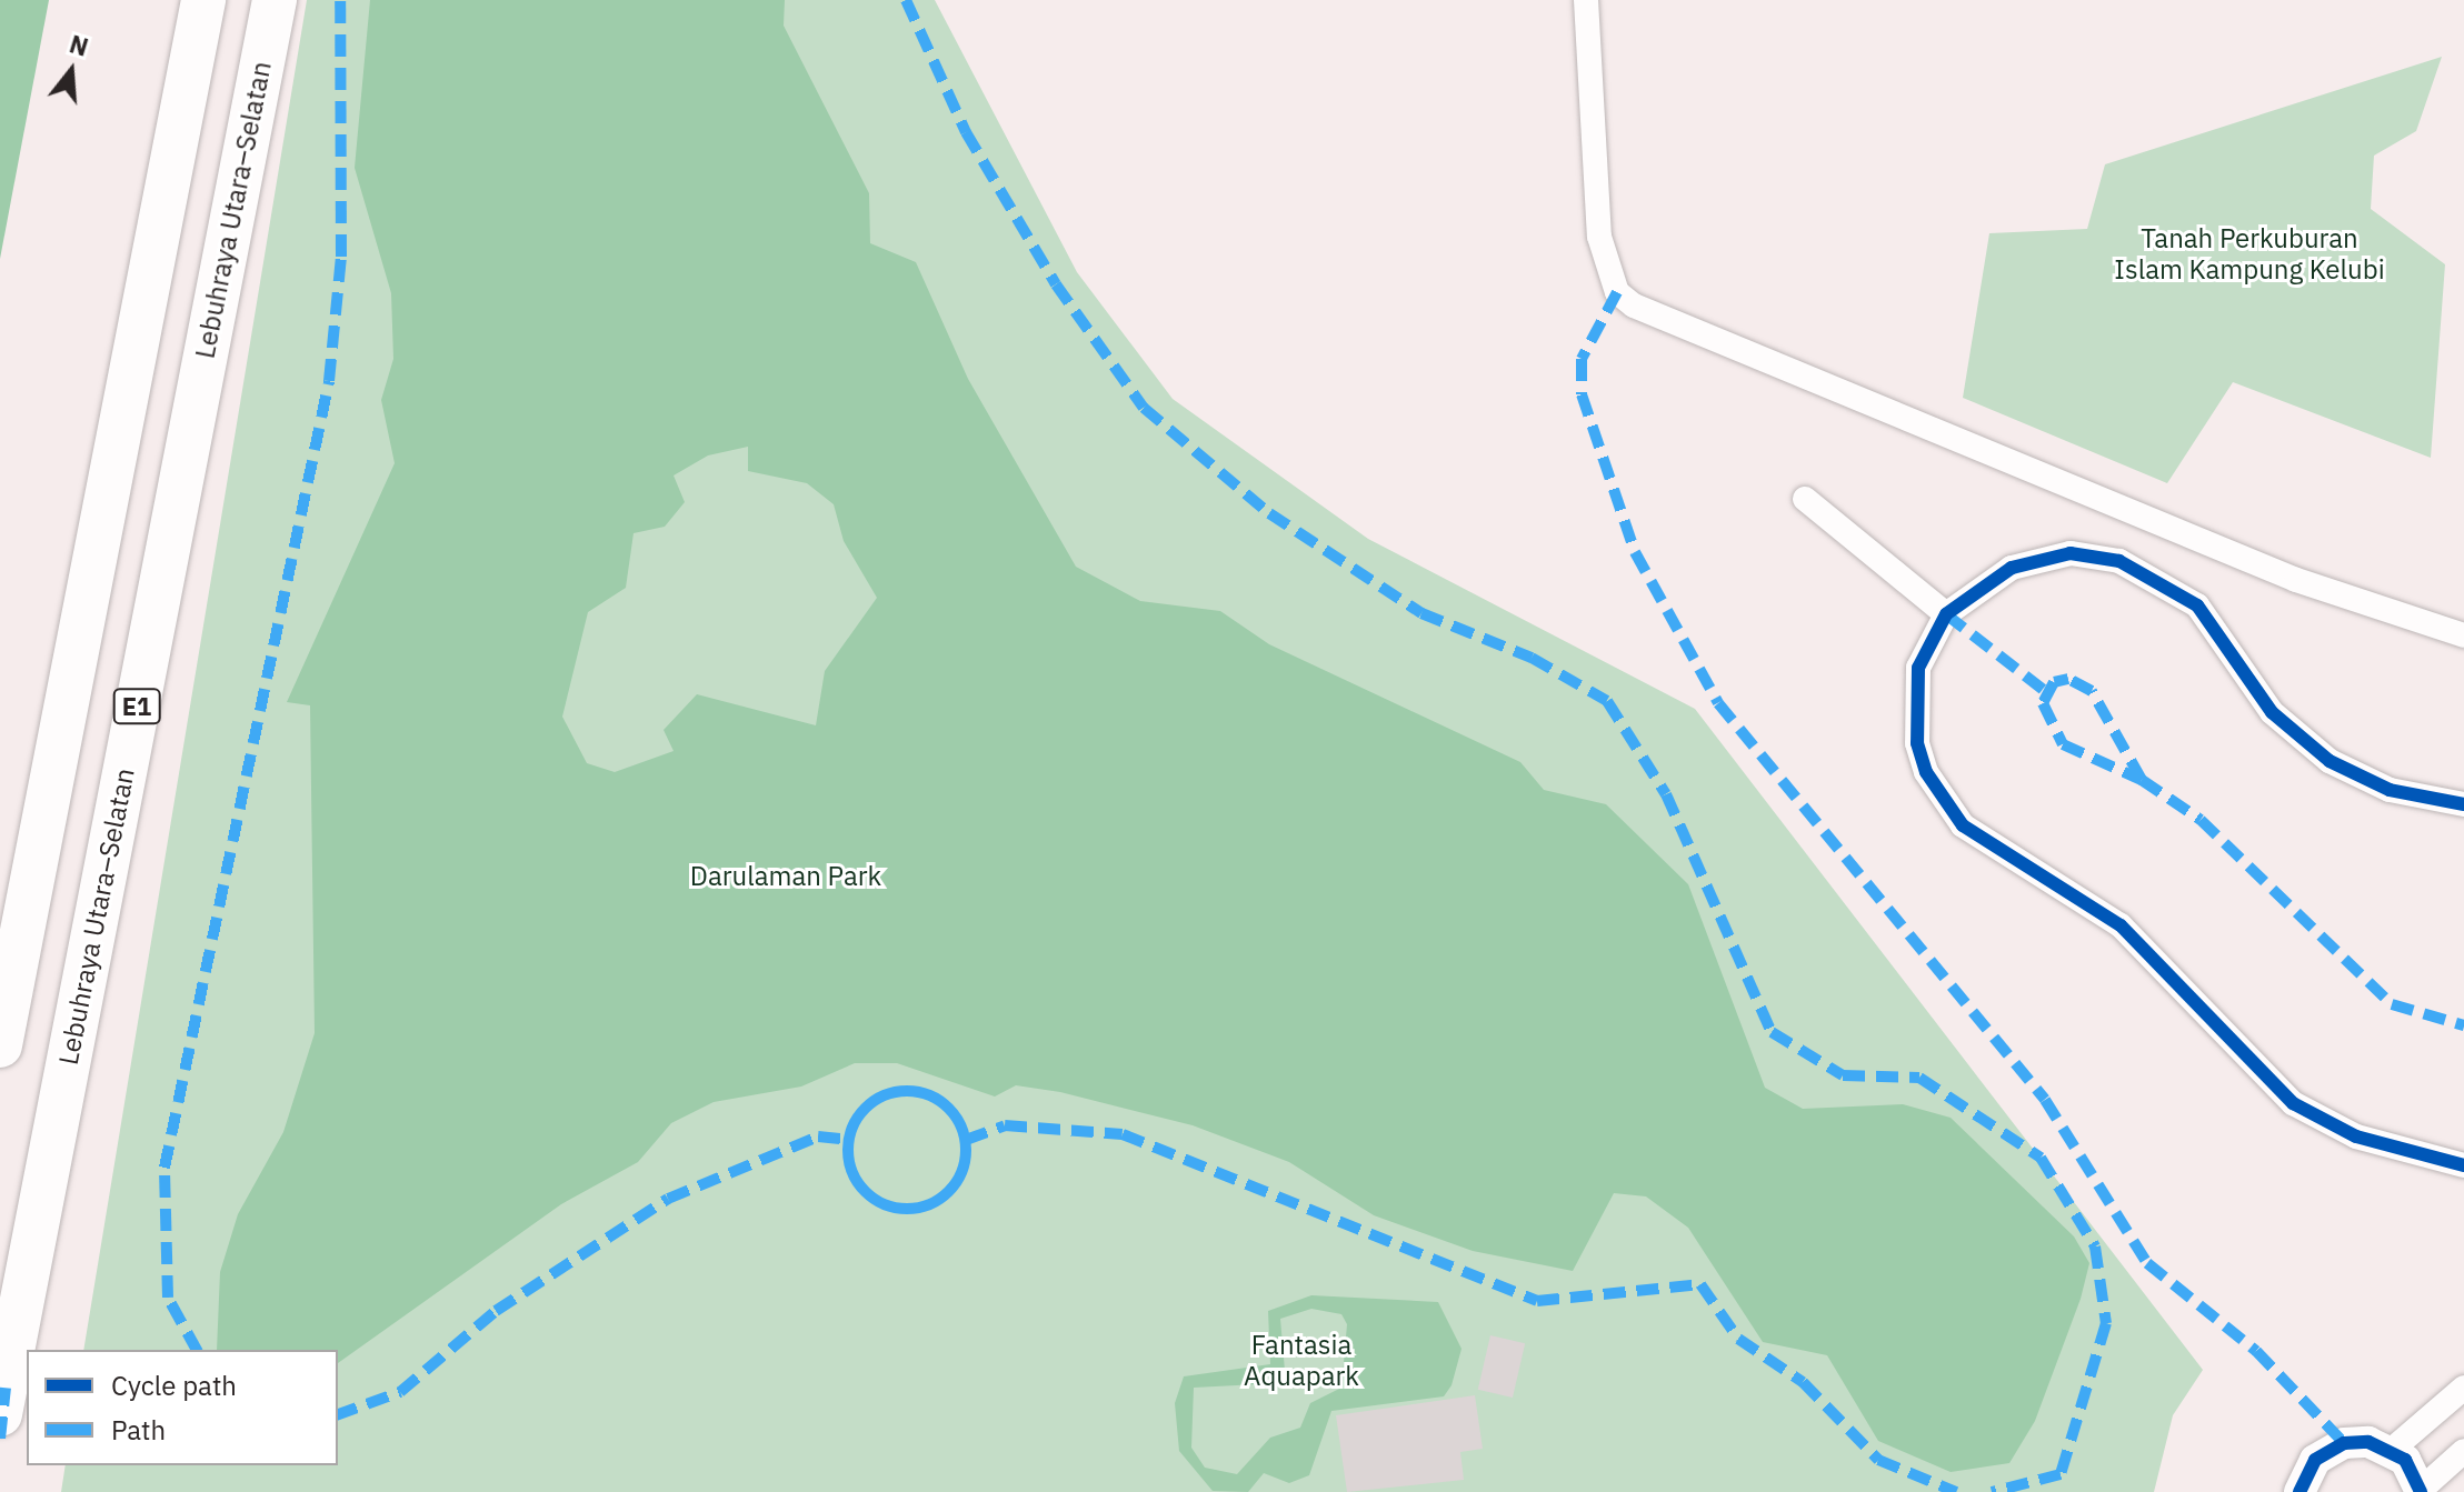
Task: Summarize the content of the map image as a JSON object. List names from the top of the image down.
{
  "streets": {
    "highway": ["Lebuhraya Utara–Selatan", "E1"]
  },
  "parks": ["Tanah Perkuburan Islam Kampung Kelubi", "Darulaman Park", "Fantasia Aquapark"],
  "legend": ["Cycle path", "Path"],
  "north": "top"
}
